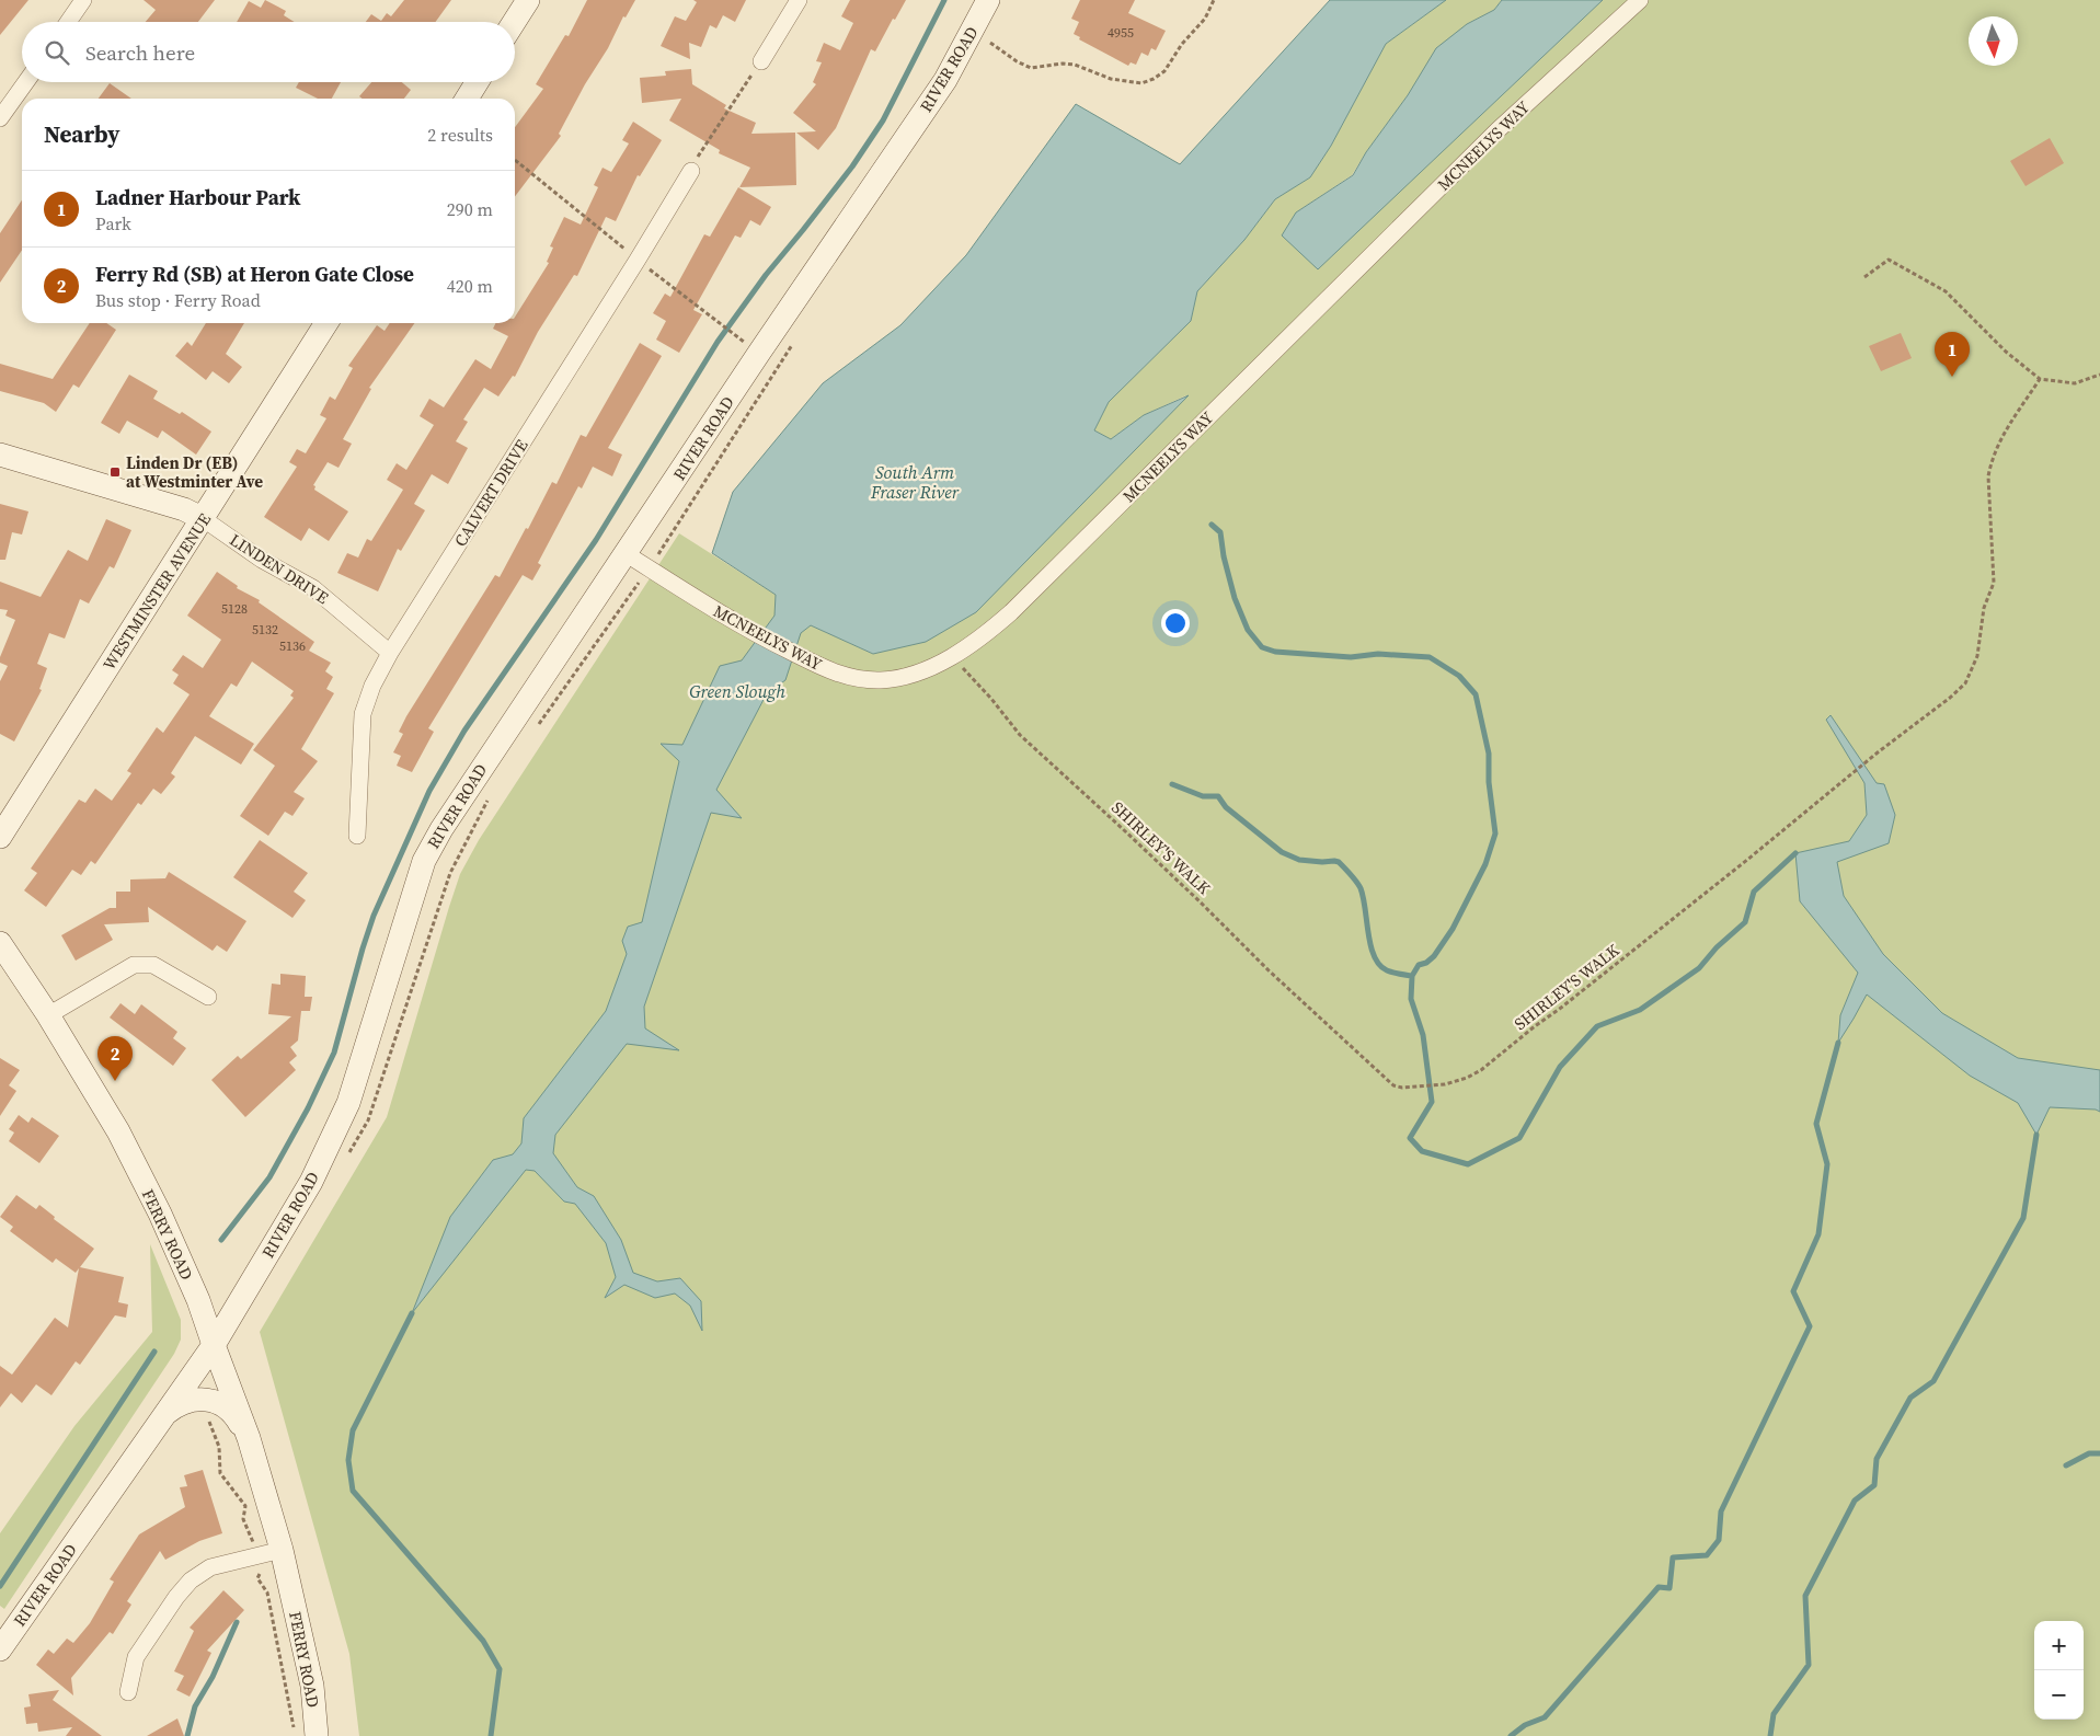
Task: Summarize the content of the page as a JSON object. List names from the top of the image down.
{
  "streets": {
    "street": [
      "RIVER ROAD",
      "MCNEELYS WAY",
      "CALVERT DRIVE",
      "LINDEN DRIVE",
      "WESTMINSTER AVENUE",
      "FERRY ROAD"
    ],
    "path": ["SHIRLEY'S WALK"]
  },
  "crossings": [
    ["RIVER ROAD", "MCNEELYS WAY"],
    ["RIVER ROAD", "FERRY ROAD"],
    ["MCNEELYS WAY", "SHIRLEY'S WALK"],
    ["CALVERT DRIVE", "LINDEN DRIVE"],
    ["LINDEN DRIVE", "WESTMINSTER AVENUE"]
  ],
  "water": ["South Arm Fraser River", "Green Slough"],
  "places": {
    "transit": ["Linden Dr (EB) at Westminter Ave"]
  },
  "house_numbers": [
    "4955",
    "5128",
    "5132",
    "5136"
  ],
  "north": "bottom",
  "page": {
    "search": "Search here",
    "heading": ["Nearby", "2 results"],
    "list": [
      {
        "mark": "1",
        "name": "Ladner Harbour Park",
        "note": "Park",
        "value": "290 m"
      },
      {
        "mark": "2",
        "name": "Ferry Rd (SB) at Heron Gate Close",
        "note": "Bus stop · Ferry Road",
        "value": "420 m"
      }
    ],
    "pins": ["1", "2"],
    "map_buttons": ["+", "−"]
  }
}
